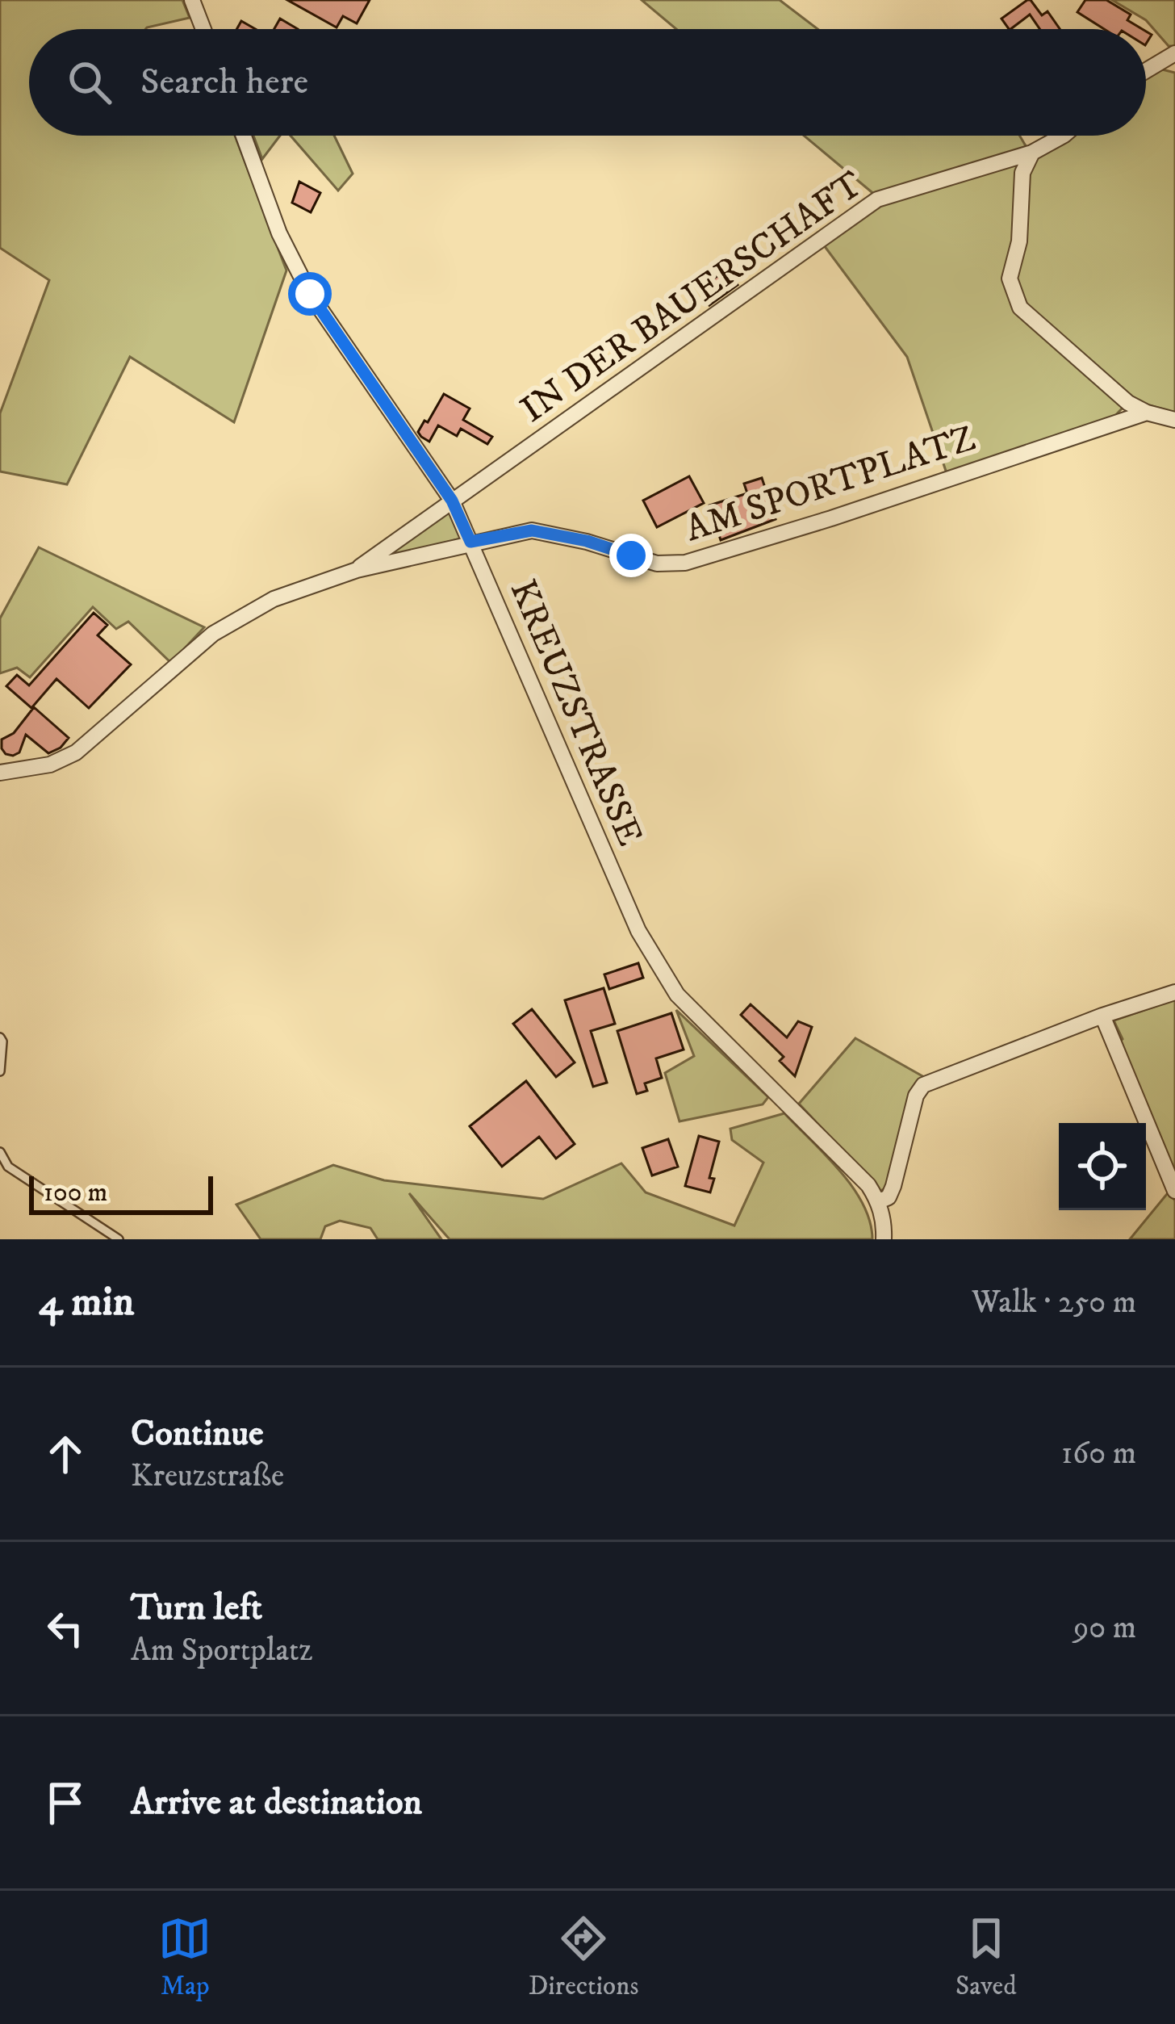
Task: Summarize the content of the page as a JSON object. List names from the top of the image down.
{
  "streets": {
    "street": ["IN DER BAUERSCHAFT", "AM SPORTPLATZ", "KREUZSTRASSE"]
  },
  "crossings": [
    ["IN DER BAUERSCHAFT", "AM SPORTPLATZ"],
    ["IN DER BAUERSCHAFT", "KREUZSTRASSE"],
    ["AM SPORTPLATZ", "KREUZSTRASSE"]
  ],
  "scale_bar": "100 m",
  "page": {
    "search": "Search here",
    "scale": "100 m",
    "heading": ["4 min", "Walk · 250 m"],
    "list": [
      ["Continue", "Kreuzstraße", "160 m"],
      ["Turn left", "Am Sportplatz", "90 m"],
      "Arrive at destination"
    ],
    "nav": ["Map", "Directions", "Saved"]
  }
}
